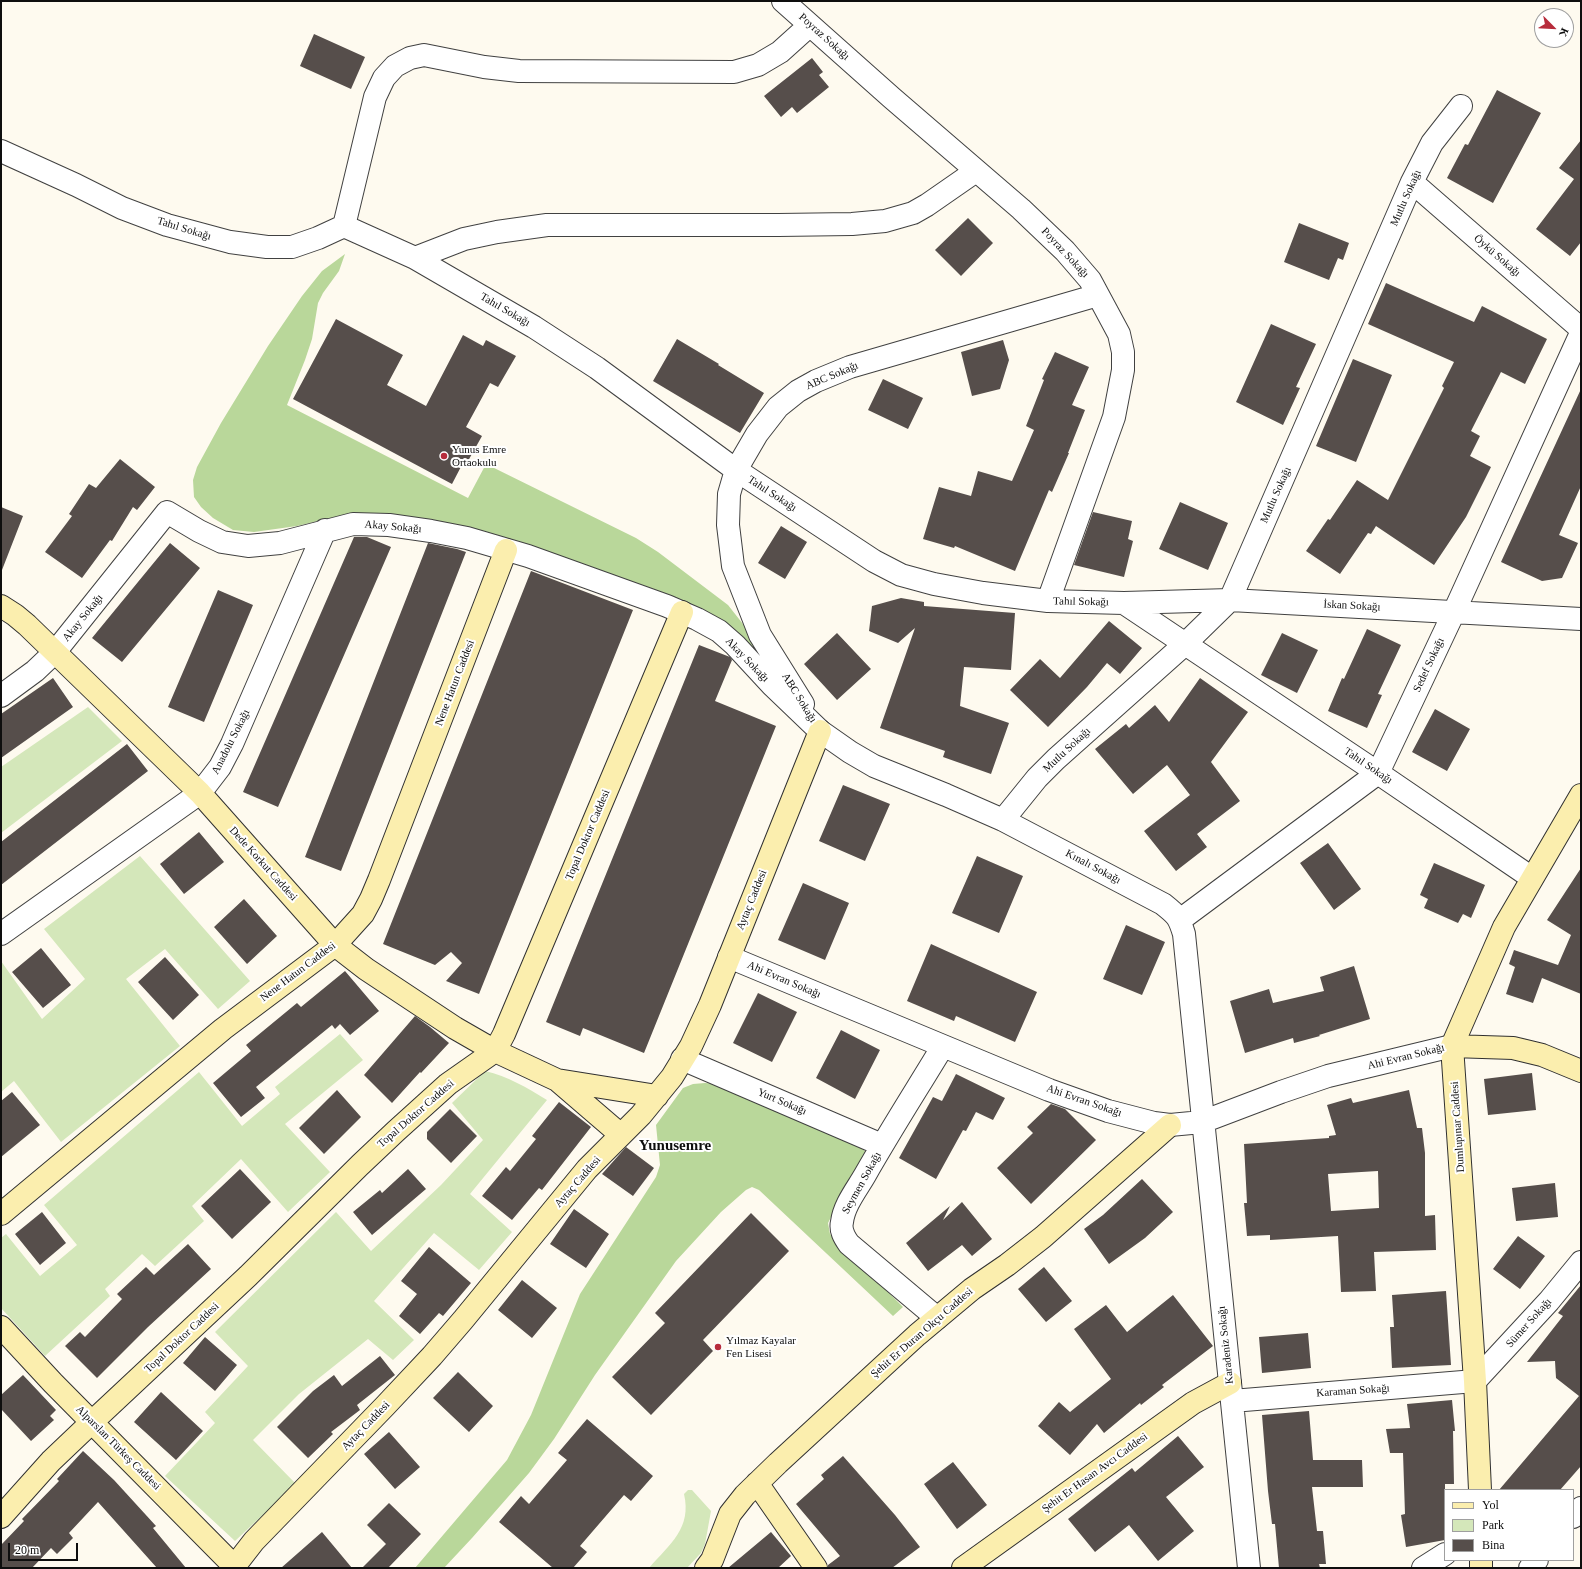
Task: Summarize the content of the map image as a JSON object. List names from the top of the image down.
{
  "streets": {
    "street": [
      "Poyraz Sokağı",
      "Mutlu Sokağı",
      "Tahıl Sokağı",
      "Öykü Sokağı",
      "ABC Sokağı",
      "Akay Sokağı",
      "İskan Sokağı",
      "Sedef Sokağı",
      "Nene Hatun Caddesi",
      "Anadolu Sokağı",
      "Topal Doktor Caddesi",
      "Dede Korkut Caddesi",
      "Kınalı Sokağı",
      "Aytaç Caddesi",
      "Ahi Evran Sokağı",
      "Yurt Sokağı",
      "Dumlupınar Caddesi",
      "Seymen Sokağı",
      "Sümer Sokağı",
      "Şehit Er Duran Okçu Caddesi",
      "Karadeniz Sokağı",
      "Karaman Sokağı",
      "Alparslan Türkeş Caddesi",
      "Şehit Er Hasan Avcı Caddesi"
    ]
  },
  "crossings": [
    ["Poyraz Sokağı", "Tahıl Sokağı"],
    ["Poyraz Sokağı", "ABC Sokağı"],
    ["Mutlu Sokağı", "Tahıl Sokağı"],
    ["Mutlu Sokağı", "Öykü Sokağı"],
    ["Mutlu Sokağı", "İskan Sokağı"],
    ["Mutlu Sokağı", "Kınalı Sokağı"],
    ["Tahıl Sokağı", "ABC Sokağı"],
    ["Tahıl Sokağı", "İskan Sokağı"],
    ["Tahıl Sokağı", "Sedef Sokağı"],
    ["Tahıl Sokağı", "Dumlupınar Caddesi"],
    ["ABC Sokağı", "Akay Sokağı"],
    ["ABC Sokağı", "Kınalı Sokağı"],
    ["ABC Sokağı", "Aytaç Caddesi"],
    ["Akay Sokağı", "Nene Hatun Caddesi"],
    ["Akay Sokağı", "Anadolu Sokağı"],
    ["Akay Sokağı", "Topal Doktor Caddesi"],
    ["Akay Sokağı", "Dede Korkut Caddesi"],
    ["Akay Sokağı", "Kınalı Sokağı"],
    ["Akay Sokağı", "Aytaç Caddesi"],
    ["İskan Sokağı", "Sedef Sokağı"],
    ["Sedef Sokağı", "Kınalı Sokağı"],
    ["Nene Hatun Caddesi", "Dede Korkut Caddesi"],
    ["Anadolu Sokağı", "Dede Korkut Caddesi"],
    ["Topal Doktor Caddesi", "Dede Korkut Caddesi"],
    ["Topal Doktor Caddesi", "Alparslan Türkeş Caddesi"],
    ["Dede Korkut Caddesi", "Aytaç Caddesi"],
    ["Kınalı Sokağı", "Aytaç Caddesi"],
    ["Aytaç Caddesi", "Ahi Evran Sokağı"],
    ["Aytaç Caddesi", "Yurt Sokağı"],
    ["Aytaç Caddesi", "Alparslan Türkeş Caddesi"],
    ["Ahi Evran Sokağı", "Dumlupınar Caddesi"],
    ["Ahi Evran Sokağı", "Seymen Sokağı"],
    ["Ahi Evran Sokağı", "Şehit Er Duran Okçu Caddesi"],
    ["Ahi Evran Sokağı", "Karadeniz Sokağı"],
    ["Yurt Sokağı", "Seymen Sokağı"],
    ["Dumlupınar Caddesi", "Sümer Sokağı"],
    ["Dumlupınar Caddesi", "Karaman Sokağı"],
    ["Seymen Sokağı", "Şehit Er Duran Okçu Caddesi"],
    ["Sümer Sokağı", "Karaman Sokağı"],
    ["Karadeniz Sokağı", "Karaman Sokağı"],
    ["Karadeniz Sokağı", "Şehit Er Hasan Avcı Caddesi"],
    ["Karaman Sokağı", "Şehit Er Hasan Avcı Caddesi"]
  ],
  "districts": ["Yunusemre"],
  "places": ["Yunus Emre Ortaokulu", "Yılmaz Kayalar Fen Lisesi"],
  "legend": ["Yol", "Park", "Bina"],
  "scale_bar": "20 m",
  "north": "bottom right"
}
